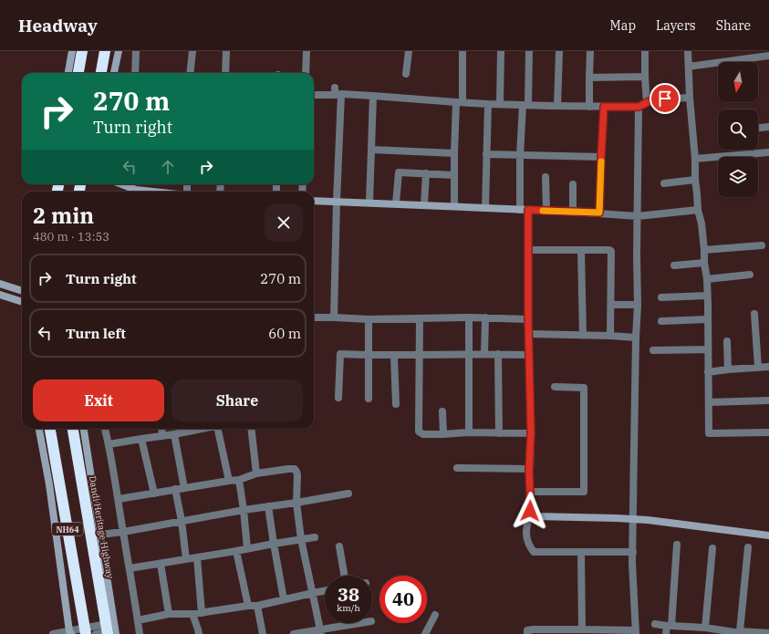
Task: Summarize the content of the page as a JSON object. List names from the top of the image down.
{
  "streets": {
    "highway": ["Dandi Heritage Highway", "NH64"]
  },
  "north": "bottom",
  "page": {
    "header": "Headway",
    "nav": ["Map", "Layers", "Share"],
    "turn": ["270 m", "Turn right"],
    "heading": ["2 min", "480 m · 13:53"],
    "list": [
      {
        "name": "Turn right",
        "value": "270 m"
      },
      {
        "name": "Turn left",
        "value": "60 m"
      }
    ],
    "buttons": ["Exit", "Share"],
    "speed": "38 km/h",
    "limit": "40"
  }
}
